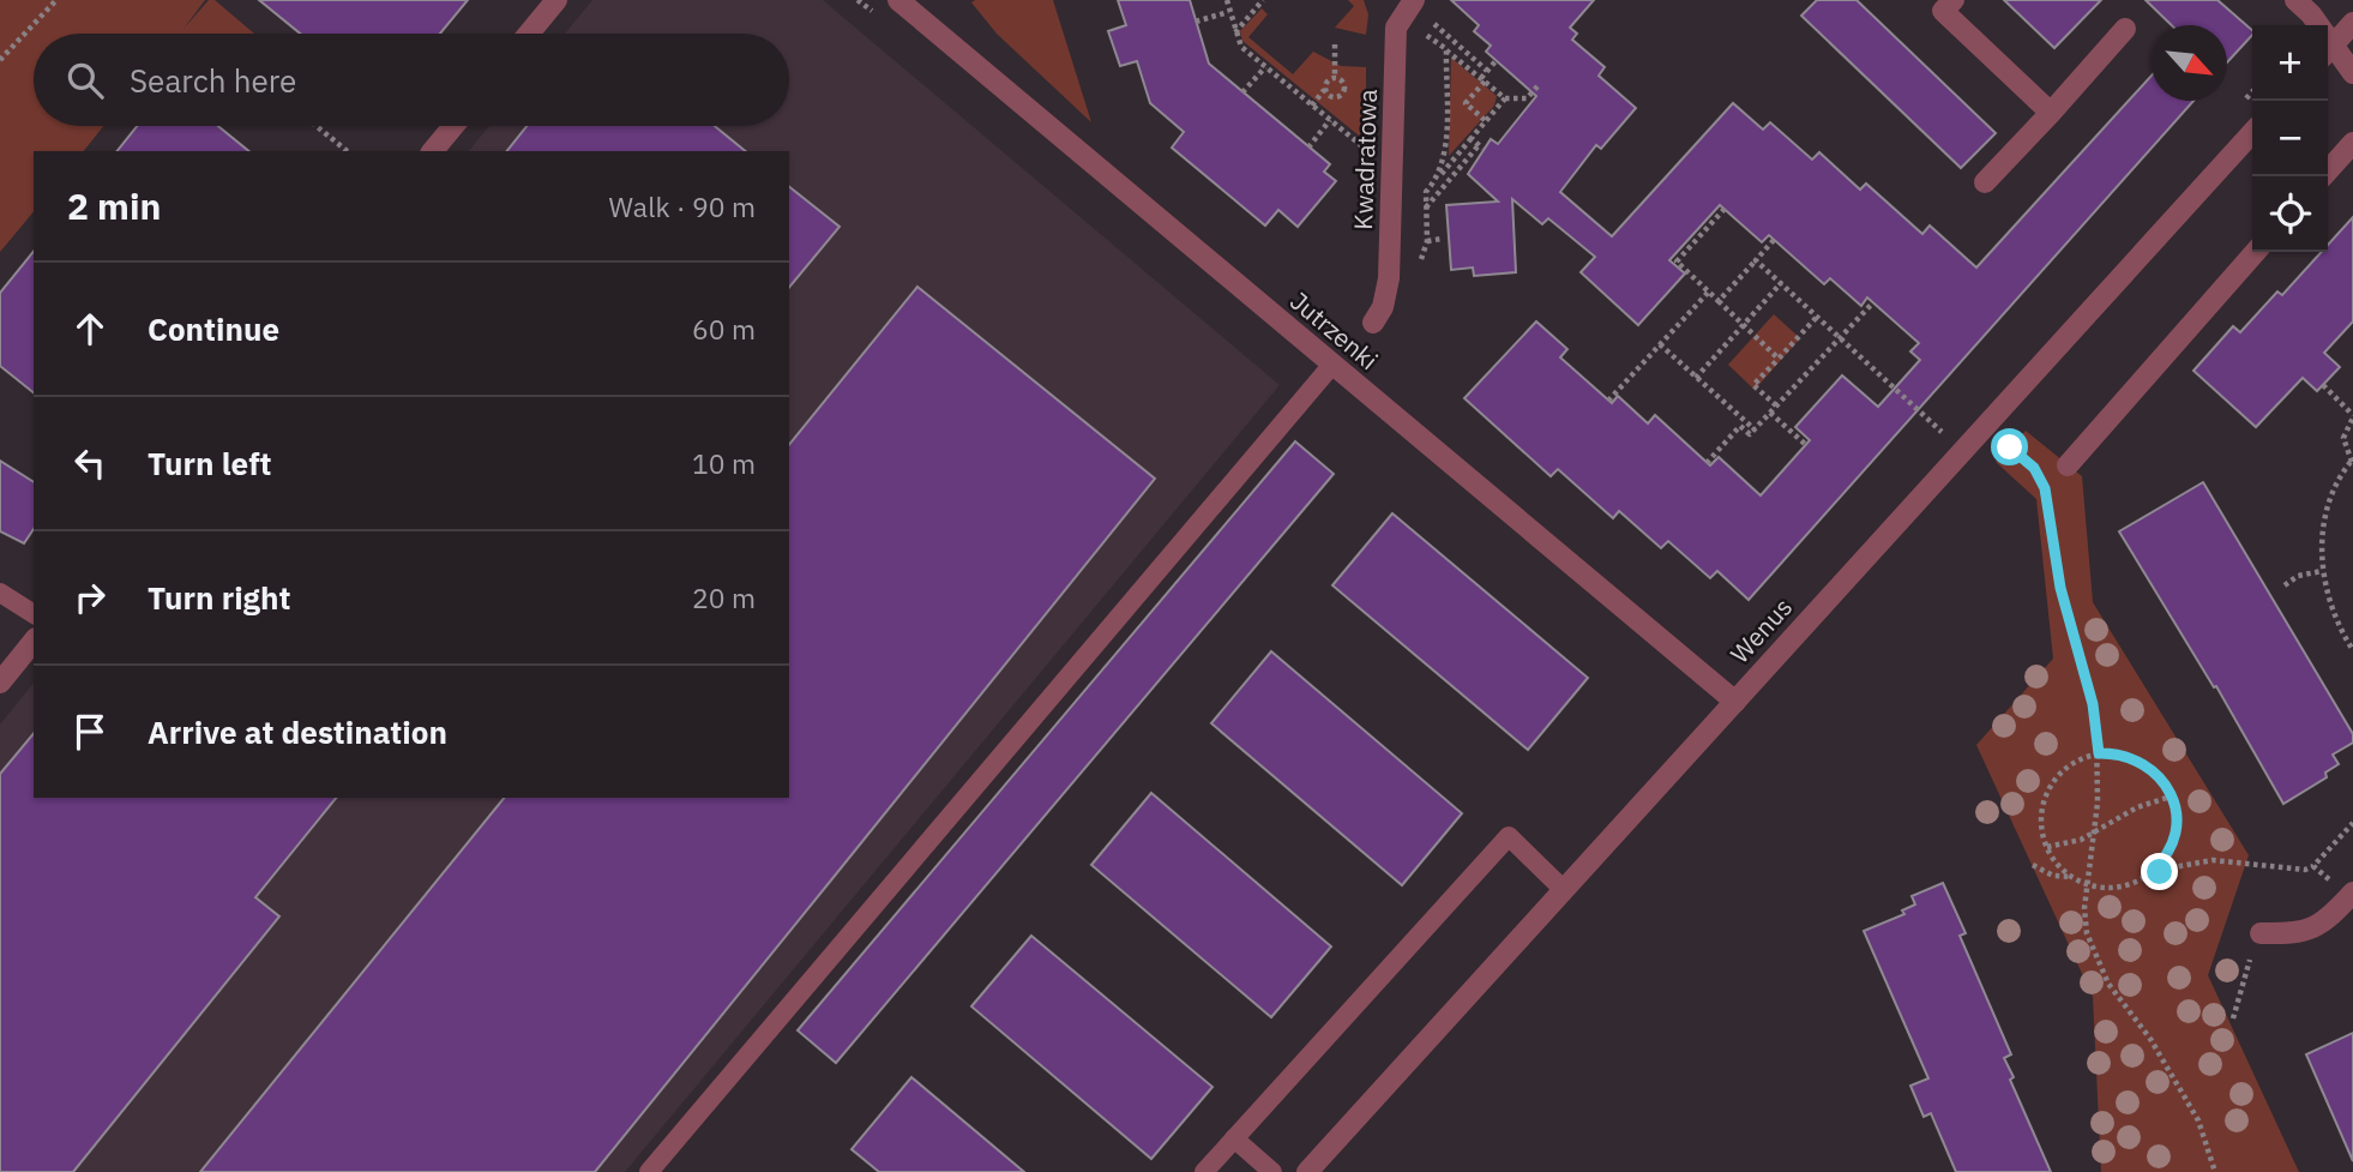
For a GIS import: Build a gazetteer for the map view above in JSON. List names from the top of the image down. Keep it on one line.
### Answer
{"streets":{"street":["Kwadratowa","Jutrzenki","Wenus"]},"crossings":[["Jutrzenki","Wenus"]],"north":"bottom right","page":{"map_buttons":["+","−"],"search":"Search here","heading":["2 min","Walk · 90 m"],"list":[["Continue","60 m"],["Turn left","10 m"],["Turn right","20 m"],"Arrive at destination"]}}
